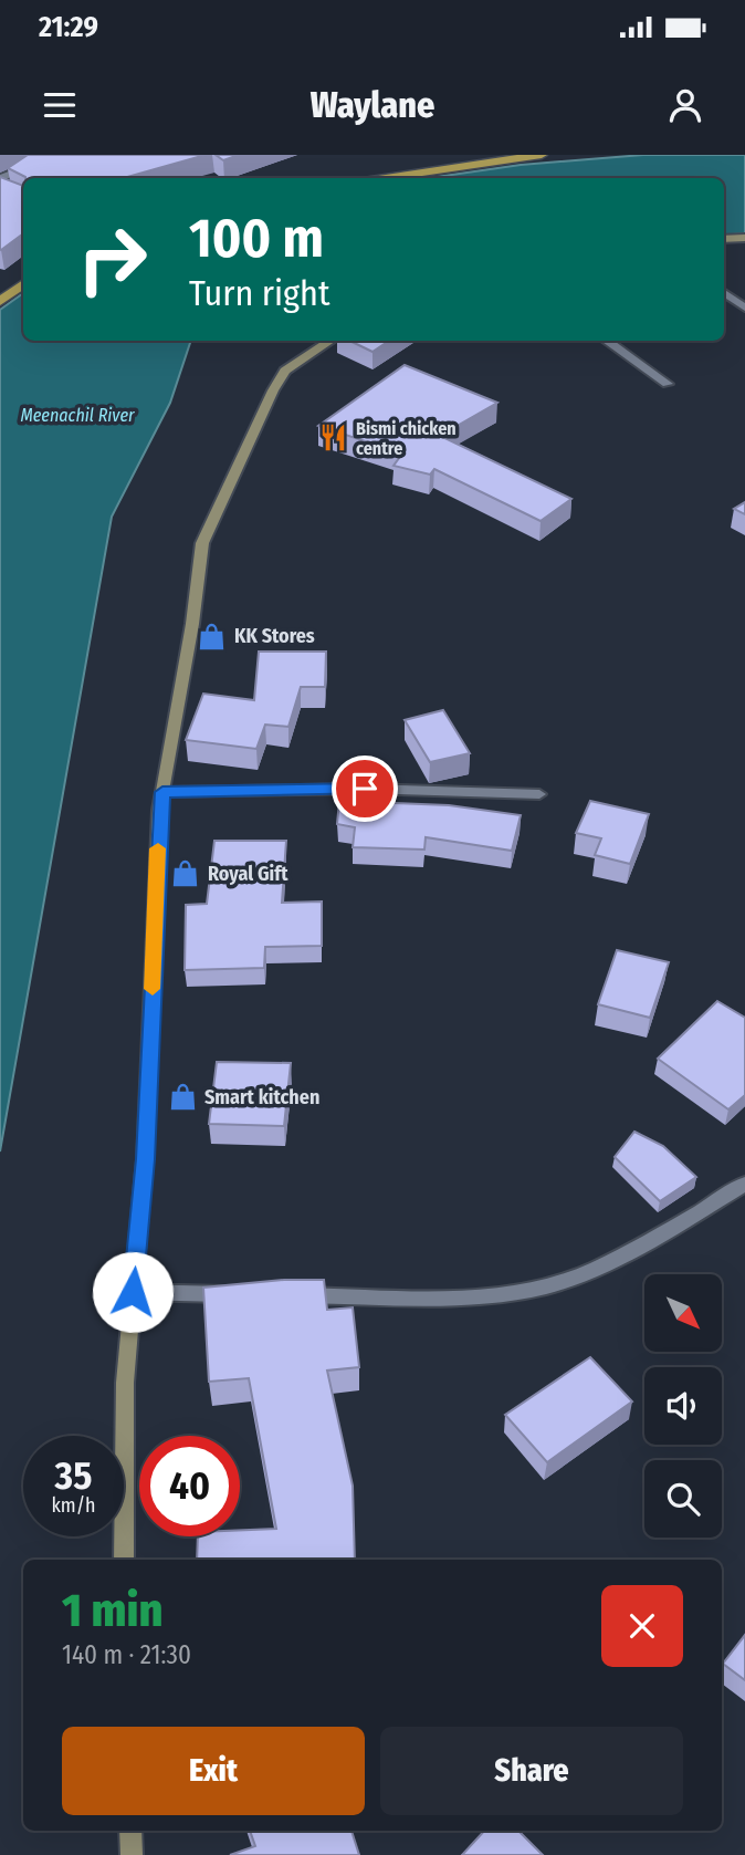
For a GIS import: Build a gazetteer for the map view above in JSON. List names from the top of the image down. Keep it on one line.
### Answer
{"water":["Meenachil River"],"places":{"restaurant":["Bismi chicken centre"],"shop":["KK Stores","Royal Gift","Smart kitchen"]},"north":"bottom right","page":{"status":"21:29","header":"Waylane","turn":["100 m","Turn right"],"speed":"35 km/h","limit":"40","heading":["1 min","140 m · 21:30"],"buttons":["Exit","Share"]}}
